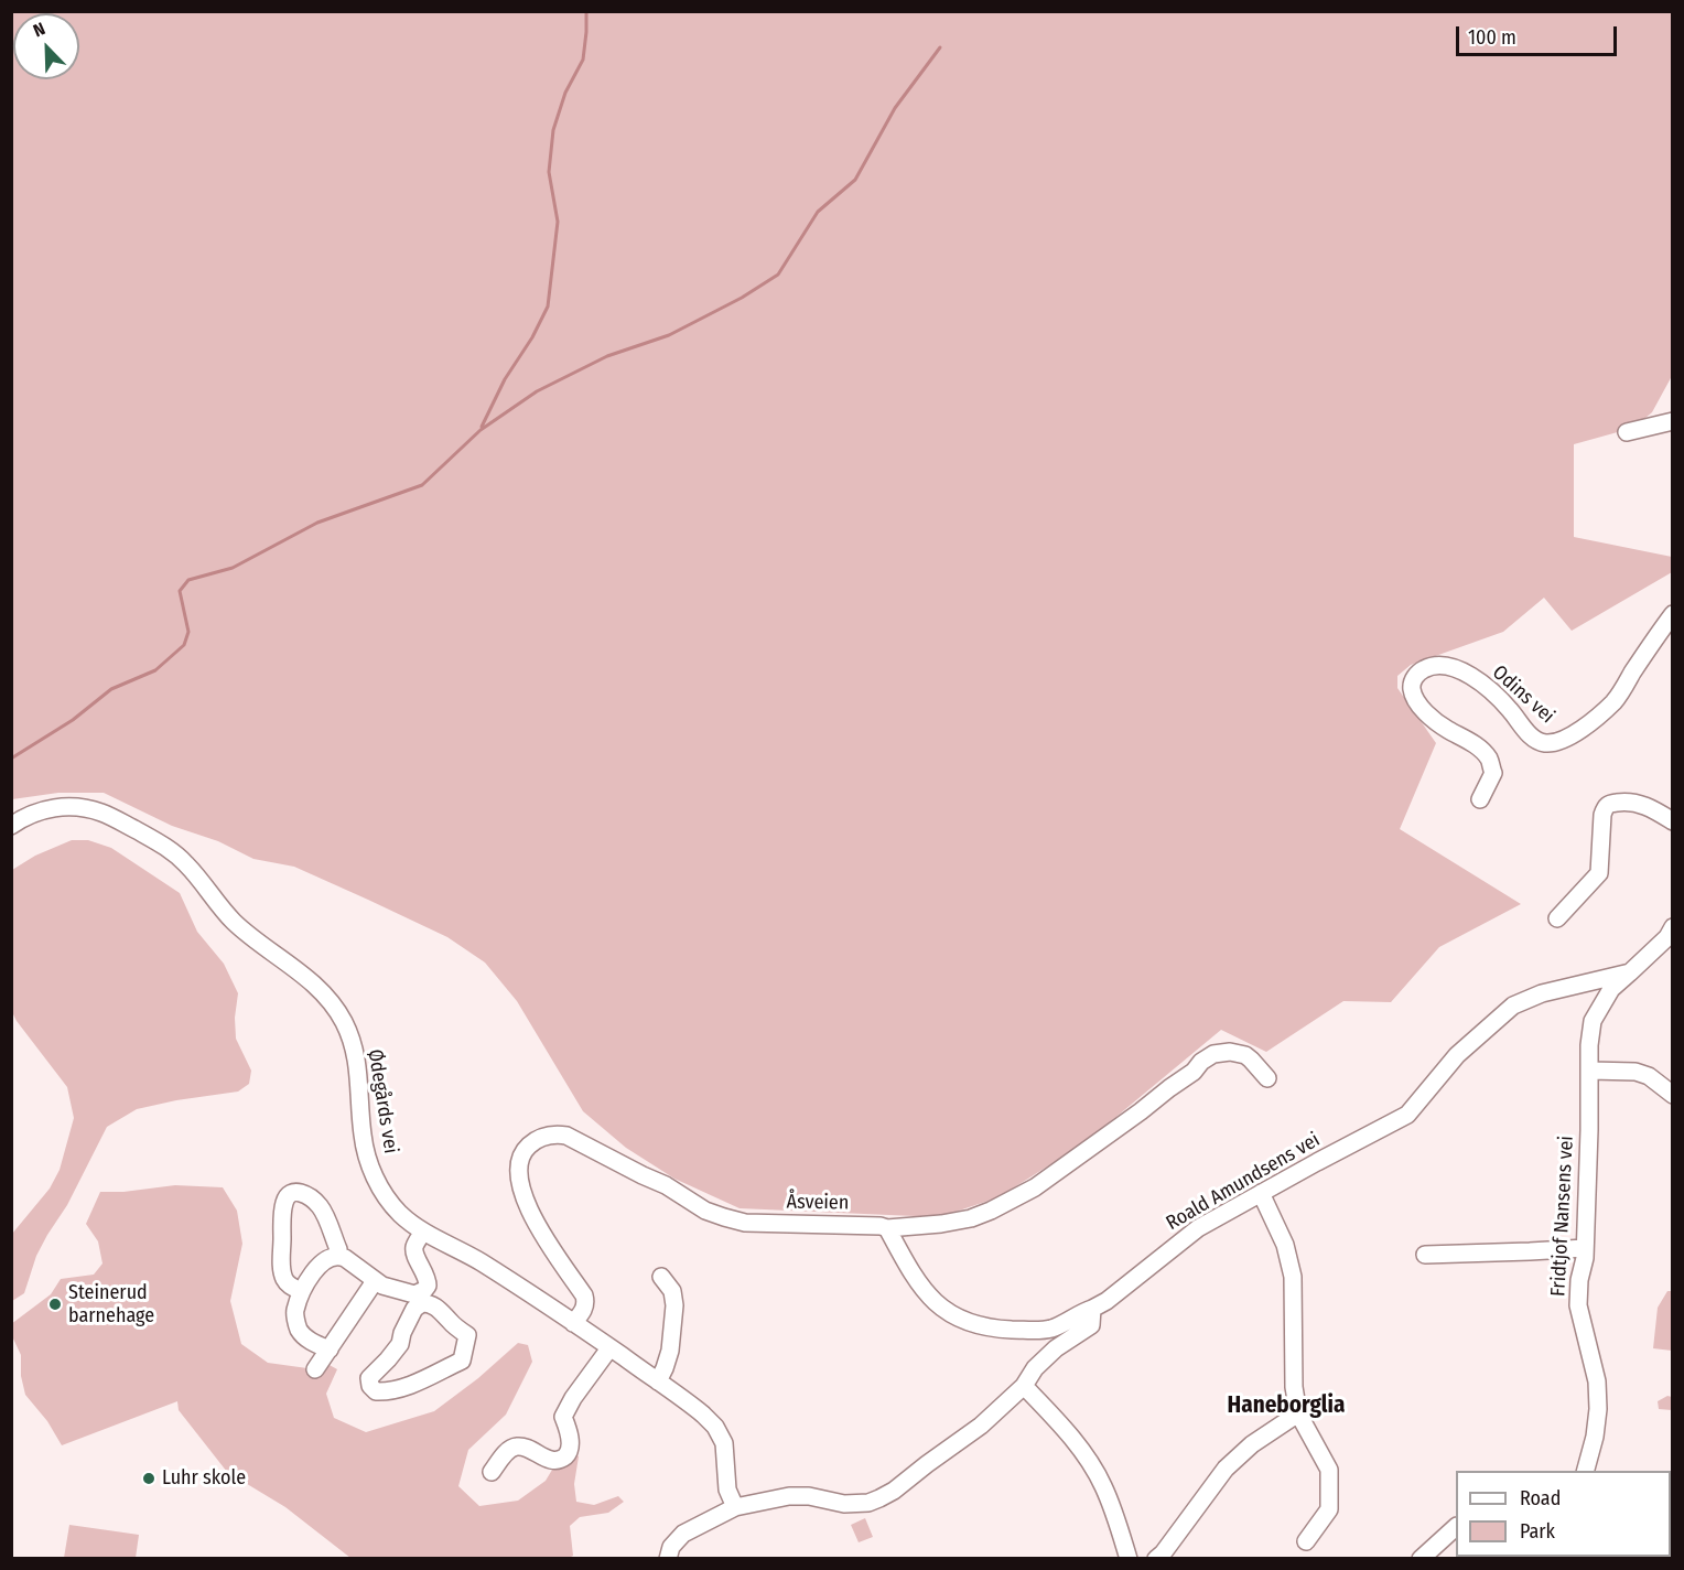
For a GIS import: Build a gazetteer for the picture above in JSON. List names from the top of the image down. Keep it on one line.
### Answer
{"streets":{"street":["Odins vei","Ødegårds vei","Roald Amundsens vei","Åsveien","Fridtjof Nansens vei"]},"crossings":[["Ødegårds vei","Roald Amundsens vei"],["Ødegårds vei","Åsveien"],["Roald Amundsens vei","Fridtjof Nansens vei"]],"districts":["Haneborglia"],"places":["Steinerud barnehage","Luhr skole"],"legend":["Road","Park"],"scale_bar":"100 m","north":"top left"}
